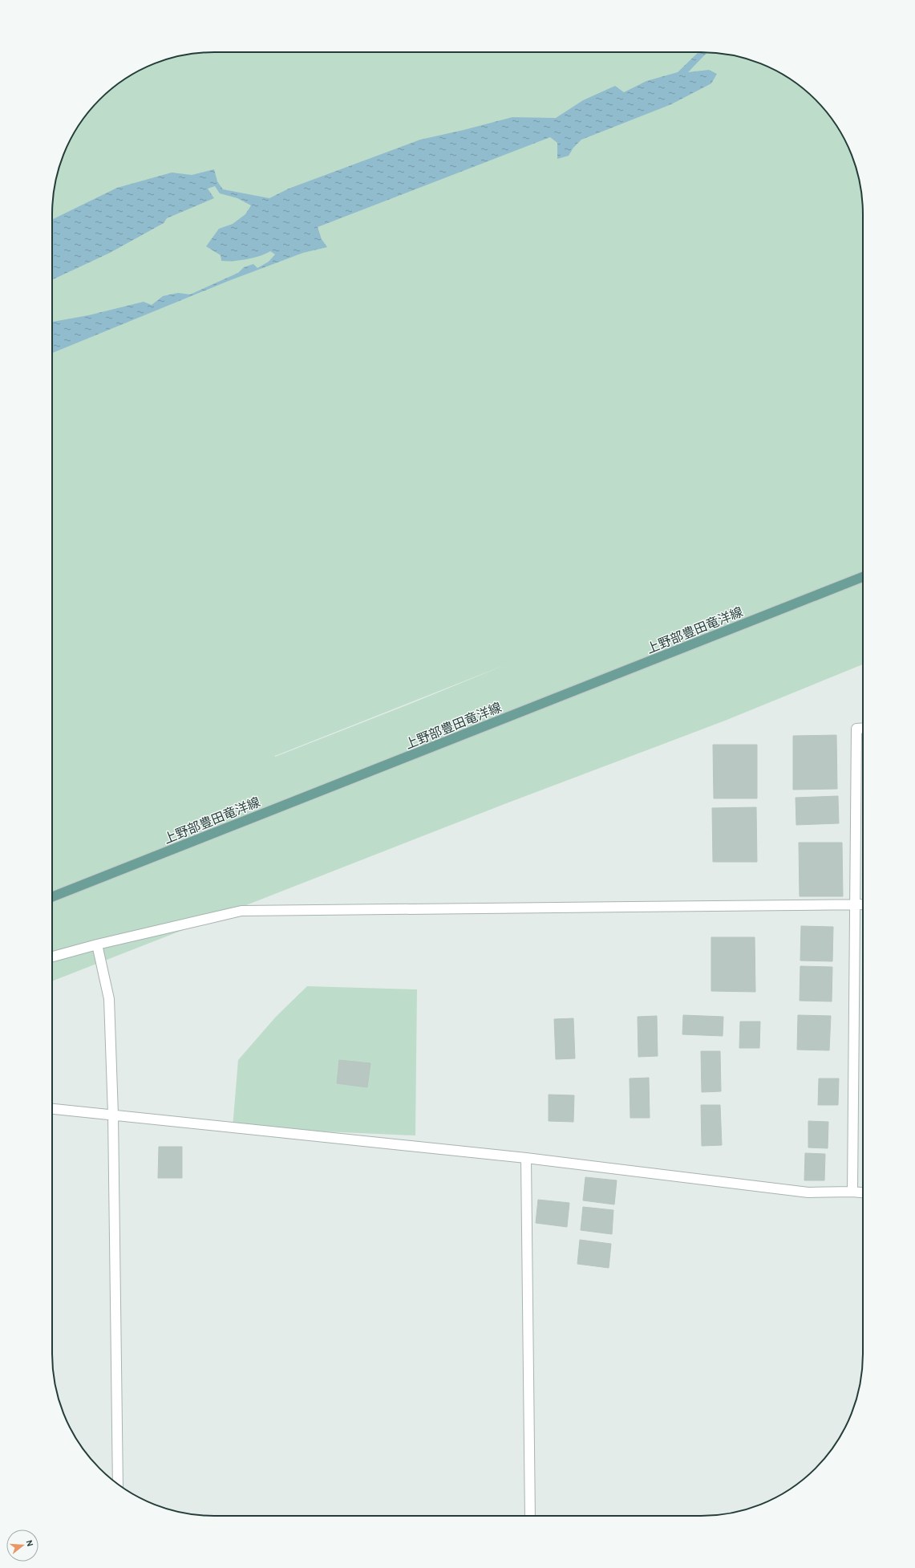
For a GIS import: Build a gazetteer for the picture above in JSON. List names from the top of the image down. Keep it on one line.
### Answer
{"streets":{"main road":["上野部豊田竜洋線"]},"north":"right"}
